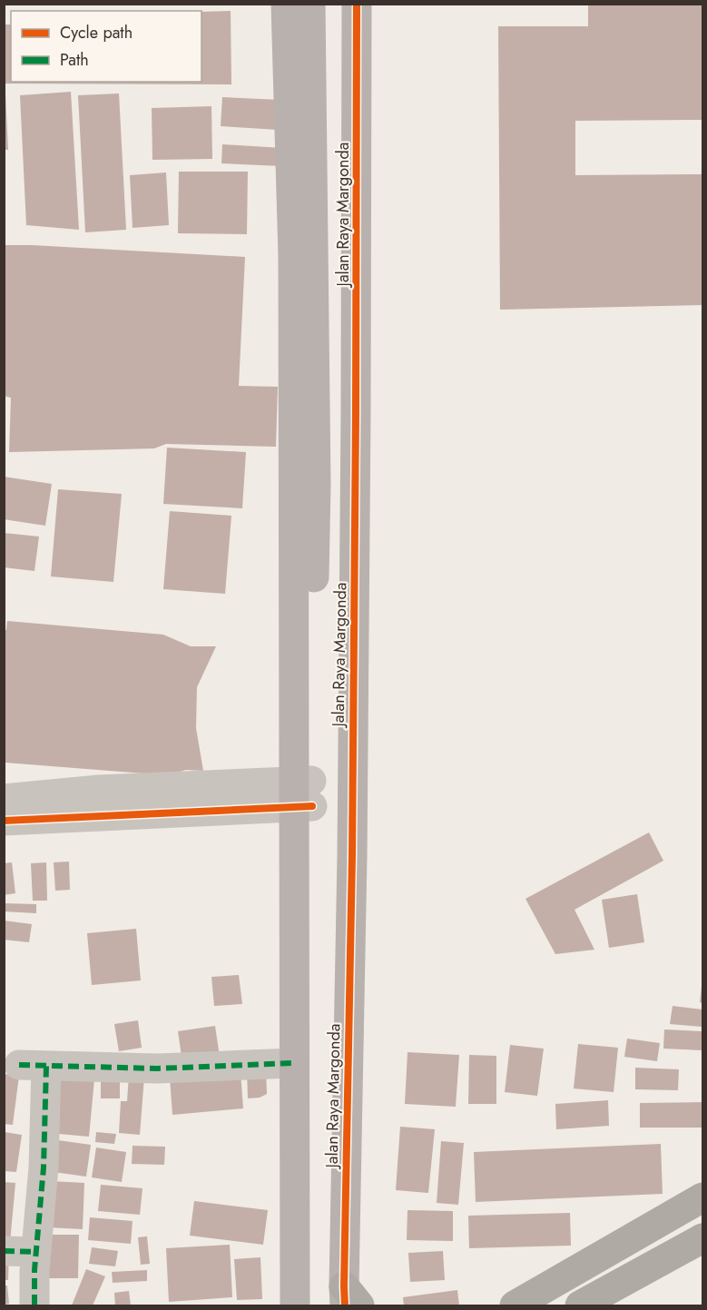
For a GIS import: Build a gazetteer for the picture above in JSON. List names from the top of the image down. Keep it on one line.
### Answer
{"streets":{"main road":["Jalan Raya Margonda"]},"legend":["Cycle path","Path"]}
